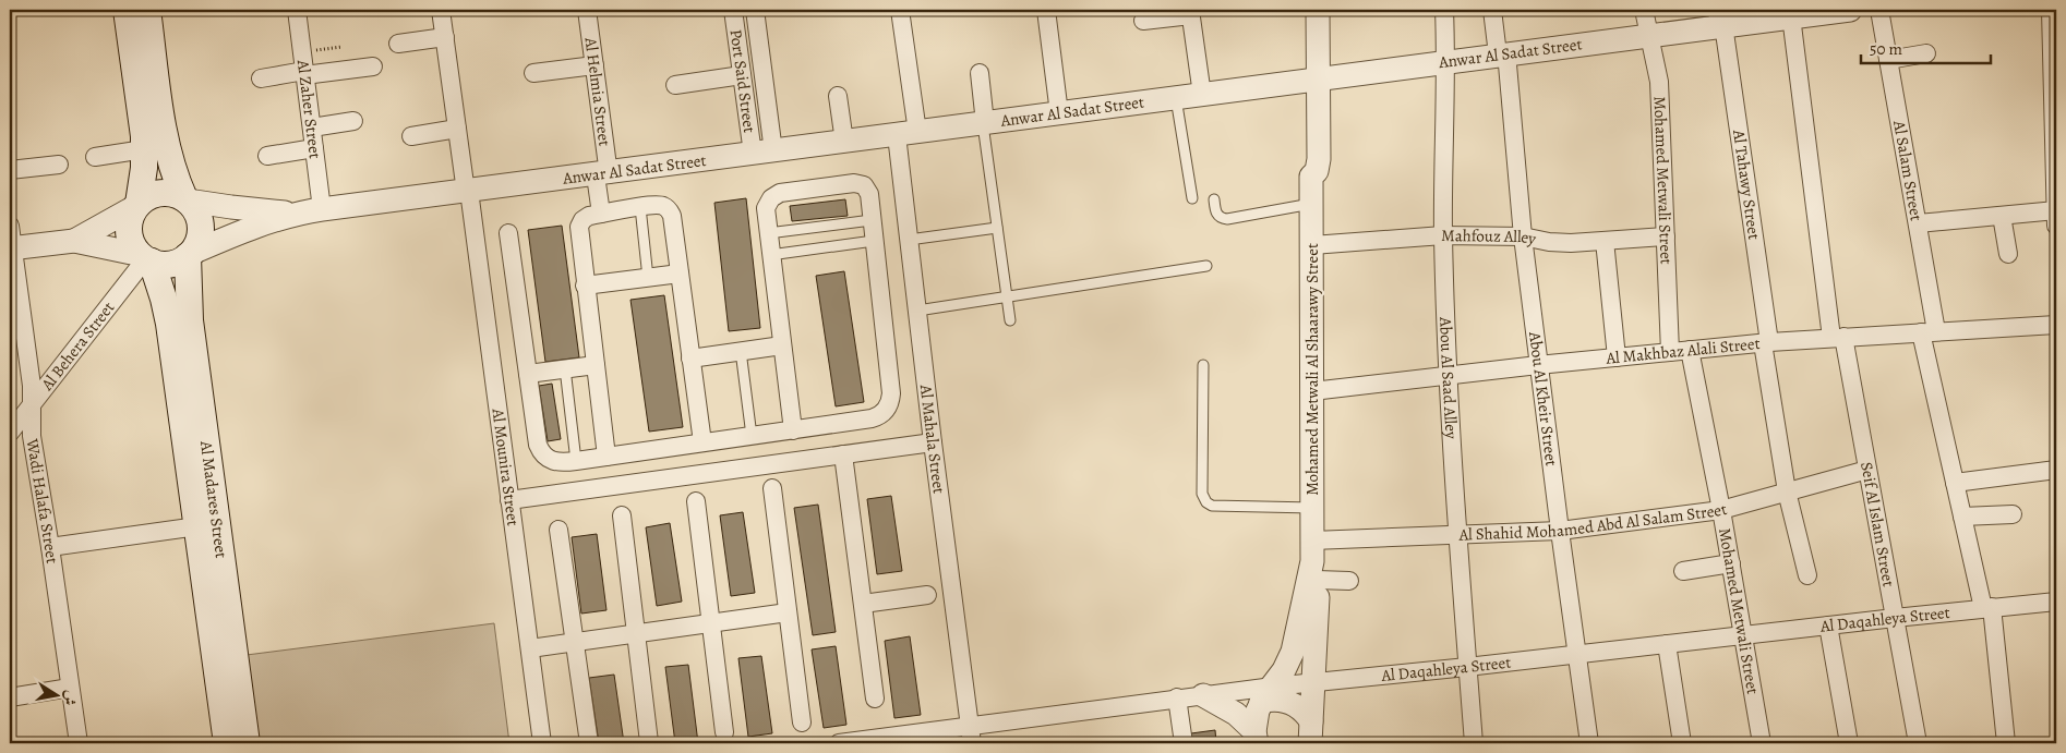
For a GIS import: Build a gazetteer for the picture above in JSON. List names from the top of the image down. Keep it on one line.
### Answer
{"streets":{"main road":["Al Madares Street"],"street":["Anwar Al Sadat Street","Port Said Street","Al Helmia Street","Al Zaher Street","Al Salam Street","Mohamed Metwali Street","Al Tahawy Street","Mahfouz Alley","Al Behera Street","Al Makhbaz Alali Street","Mohamed Metwali Al Shaarawy Street","Abou Al Saad Alley","Abou Al Kheir Street","Al Mahala Street","Al Mounira Street","Wadi Halafa Street","Al Shahid Mohamed Abd Al Salam Street","Seif Al Islam Street","Al Daqahleya Street"]},"crossings":[["Anwar Al Sadat Street","Port Said Street"],["Anwar Al Sadat Street","Al Helmia Street"],["Anwar Al Sadat Street","Al Zaher Street"],["Anwar Al Sadat Street","Mohamed Metwali Street"],["Anwar Al Sadat Street","Al Tahawy Street"],["Anwar Al Sadat Street","Al Behera Street"],["Anwar Al Sadat Street","Mohamed Metwali Al Shaarawy Street"],["Anwar Al Sadat Street","Abou Al Saad Alley"],["Anwar Al Sadat Street","Abou Al Kheir Street"],["Anwar Al Sadat Street","Al Mahala Street"],["Anwar Al Sadat Street","Al Mounira Street"],["Anwar Al Sadat Street","Al Madares Street"],["Anwar Al Sadat Street","Seif Al Islam Street"],["Al Salam Street","Al Makhbaz Alali Street"],["Al Salam Street","Al Daqahleya Street"],["Mohamed Metwali Street","Mahfouz Alley"],["Mohamed Metwali Street","Al Makhbaz Alali Street"],["Mohamed Metwali Street","Al Shahid Mohamed Abd Al Salam Street"],["Mohamed Metwali Street","Al Daqahleya Street"],["Al Tahawy Street","Al Makhbaz Alali Street"],["Al Tahawy Street","Al Shahid Mohamed Abd Al Salam Street"],["Mahfouz Alley","Mohamed Metwali Al Shaarawy Street"],["Mahfouz Alley","Abou Al Saad Alley"],["Mahfouz Alley","Abou Al Kheir Street"],["Al Behera Street","Wadi Halafa Street"],["Al Behera Street","Al Madares Street"],["Al Makhbaz Alali Street","Mohamed Metwali Al Shaarawy Street"],["Al Makhbaz Alali Street","Abou Al Saad Alley"],["Al Makhbaz Alali Street","Abou Al Kheir Street"],["Al Makhbaz Alali Street","Seif Al Islam Street"],["Mohamed Metwali Al Shaarawy Street","Al Shahid Mohamed Abd Al Salam Street"],["Mohamed Metwali Al Shaarawy Street","Al Daqahleya Street"],["Abou Al Saad Alley","Al Shahid Mohamed Abd Al Salam Street"],["Abou Al Saad Alley","Al Daqahleya Street"],["Abou Al Kheir Street","Al Shahid Mohamed Abd Al Salam Street"],["Abou Al Kheir Street","Al Daqahleya Street"],["Al Mahala Street","Al Daqahleya Street"],["Al Shahid Mohamed Abd Al Salam Street","Seif Al Islam Street"],["Seif Al Islam Street","Al Daqahleya Street"]],"scale_bar":"50 m","north":"right"}
